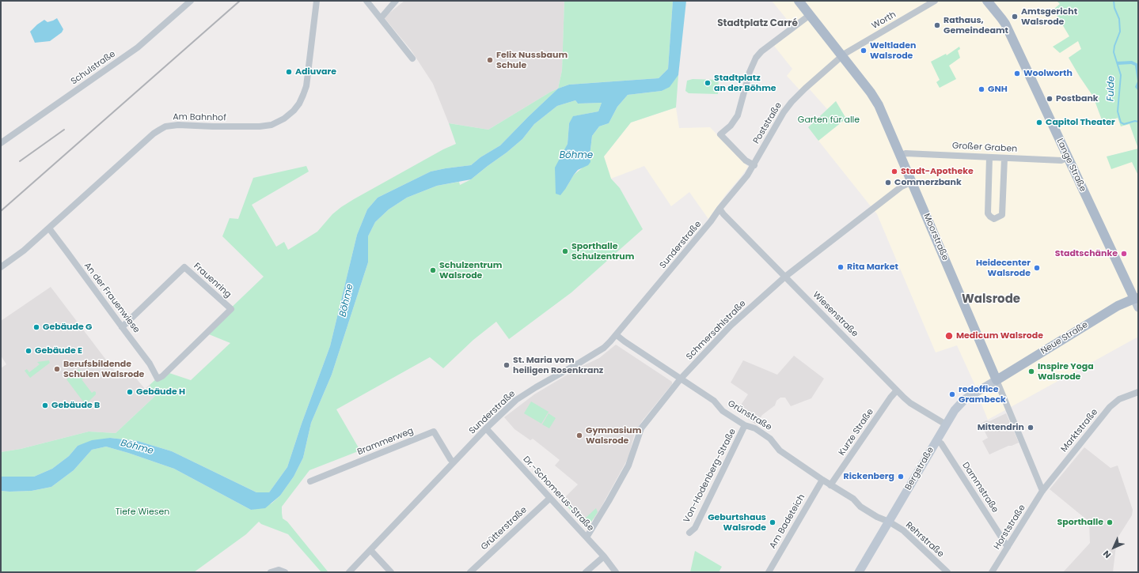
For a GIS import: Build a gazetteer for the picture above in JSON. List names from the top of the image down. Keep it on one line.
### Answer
{"streets":{"main road":["Lange Straße","Moorstraße","Neue Straße","Bergstraße"],"street":["Worth","Schulstraße","Am Bahnhof","Poststraße","Großer Graben","Sunderstraße","Frauenring","An der Frauenwiese","Wiesenstraße","Schmersahlstraße","Grünstraße","Marktstraße","Kurze Straße","Brammerweg","Von-Hodenberg-Straße","Dammstraße","Dr.-Schomerus-Straße","Am Badeteich","Horststraße","Grütterstraße","Rehrstraße"]},"crossings":[["Worth","Poststraße"],["Worth","Moorstraße"],["Am Bahnhof","An der Frauenwiese"],["Poststraße","Moorstraße"],["Poststraße","Sunderstraße"],["Poststraße","Wiesenstraße"],["Großer Graben","Lange Straße"],["Großer Graben","Moorstraße"],["Lange Straße","Neue Straße"],["Moorstraße","Schmersahlstraße"],["Moorstraße","Neue Straße"],["Moorstraße","Marktstraße"],["Moorstraße","Bergstraße"],["Moorstraße","Horststraße"],["Sunderstraße","Wiesenstraße"],["Sunderstraße","Grünstraße"],["Sunderstraße","Brammerweg"],["Sunderstraße","Dr.-Schomerus-Straße"],["Frauenring","An der Frauenwiese"],["Wiesenstraße","Schmersahlstraße"],["Wiesenstraße","Kurze Straße"],["Wiesenstraße","Bergstraße"],["Schmersahlstraße","Grünstraße"],["Schmersahlstraße","Dr.-Schomerus-Straße"],["Neue Straße","Bergstraße"],["Grünstraße","Kurze Straße"],["Grünstraße","Bergstraße"],["Grünstraße","Von-Hodenberg-Straße"],["Grünstraße","Am Badeteich"],["Grünstraße","Rehrstraße"],["Marktstraße","Horststraße"],["Bergstraße","Dammstraße"],["Bergstraße","Rehrstraße"],["Dammstraße","Horststraße"],["Dr.-Schomerus-Straße","Grütterstraße"]],"districts":["Stadtplatz Carré","Walsrode"],"water":["Fulde","Böhme"],"parks":["Garten für alle","Tiefe Wiesen"],"places":["Amtsgericht Walsrode","Rathaus, Gemeindeamt","Weltladen Walsrode","Felix Nussbaum Schule","Adiuvare","Woolworth","Stadtplatz an der Böhme","GNH","Postbank","Capitol Theater","Stadt-Apotheke","Commerzbank","Sporthalle Schulzentrum","Stadtschänke","Rita Market","Heidecenter Walsrode","Schulzentrum Walsrode","Gebäude G","Medicum Walsrode","Gebäude E","St. Maria vom heiligen Rosenkranz","Berufsbildende Schulen Walsrode","Inspire Yoga Walsrode","Gebäude H","redoffice Grambeck","Gebäude B","Mittendrin","Gymnasium Walsrode","Rickenberg","Geburtshaus Walsrode","Sporthalle"],"north":"bottom left"}
